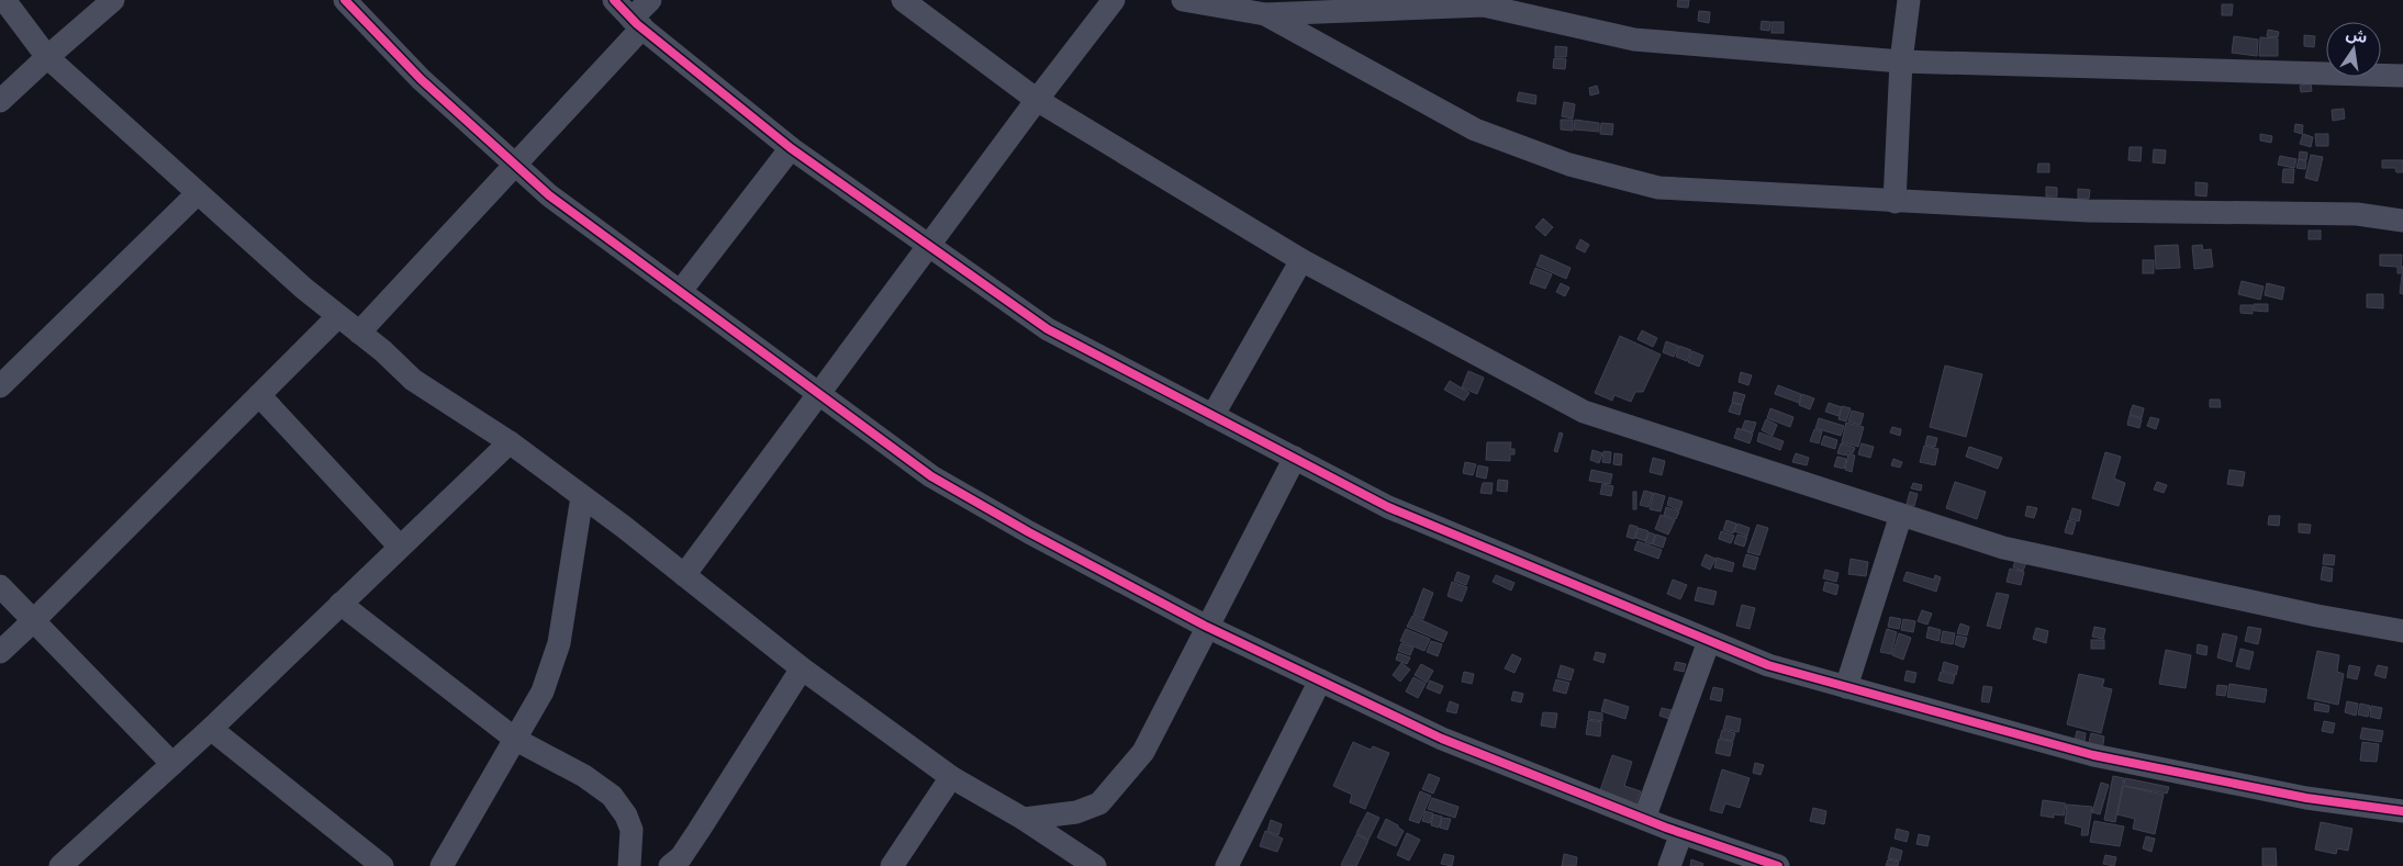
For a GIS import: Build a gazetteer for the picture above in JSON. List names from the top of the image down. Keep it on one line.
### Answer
{"north":"top"}
